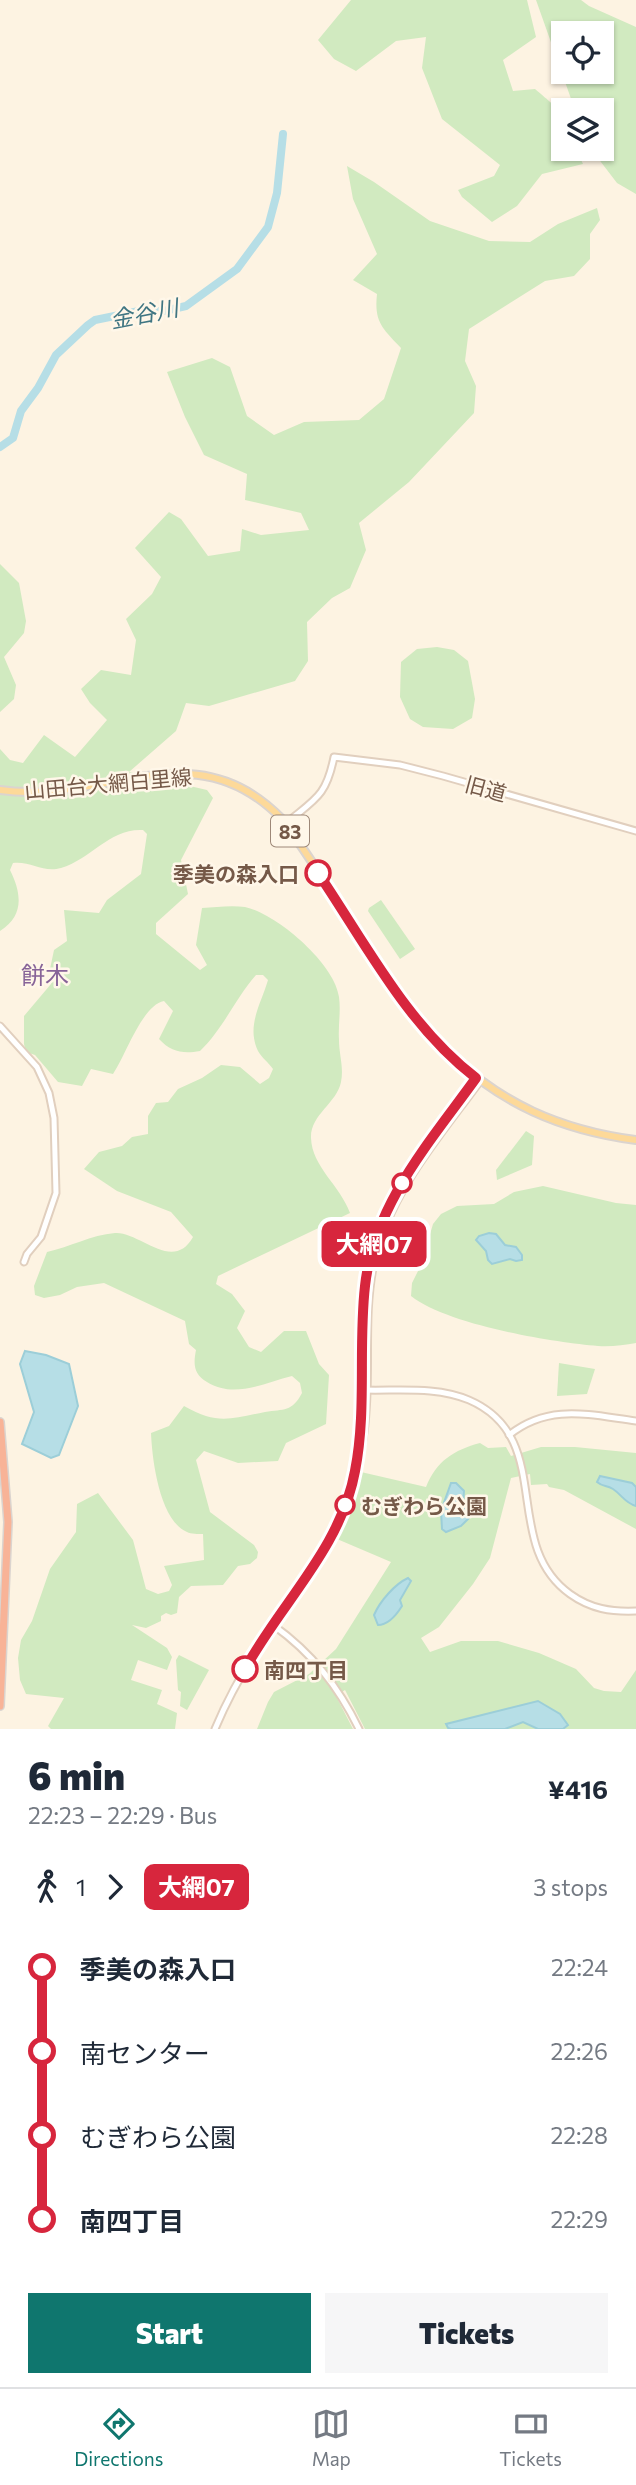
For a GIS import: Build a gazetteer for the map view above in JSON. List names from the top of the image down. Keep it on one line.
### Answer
{"streets":{"main road":["山田台大網白里線","83"],"street":["旧道"]},"crossings":[["山田台大網白里線","旧道"]],"districts":["餅木"],"water":["金谷川"],"places":["季美の森入口","むぎわら公園","南四丁目"],"lines":["bus line 大網07"],"page":{"on_map":"大網07","heading":["6 min","22:23 – 22:29 · Bus","¥416"],"legs":["1","大網07","3 stops"],"list":[{"name":"季美の森入口","value":"22:24"},{"name":"南センター","value":"22:26"},{"name":"むぎわら公園","value":"22:28"},{"name":"南四丁目","value":"22:29"}],"buttons":["Start","Tickets"],"tabs":["Directions","Map","Tickets"]}}
